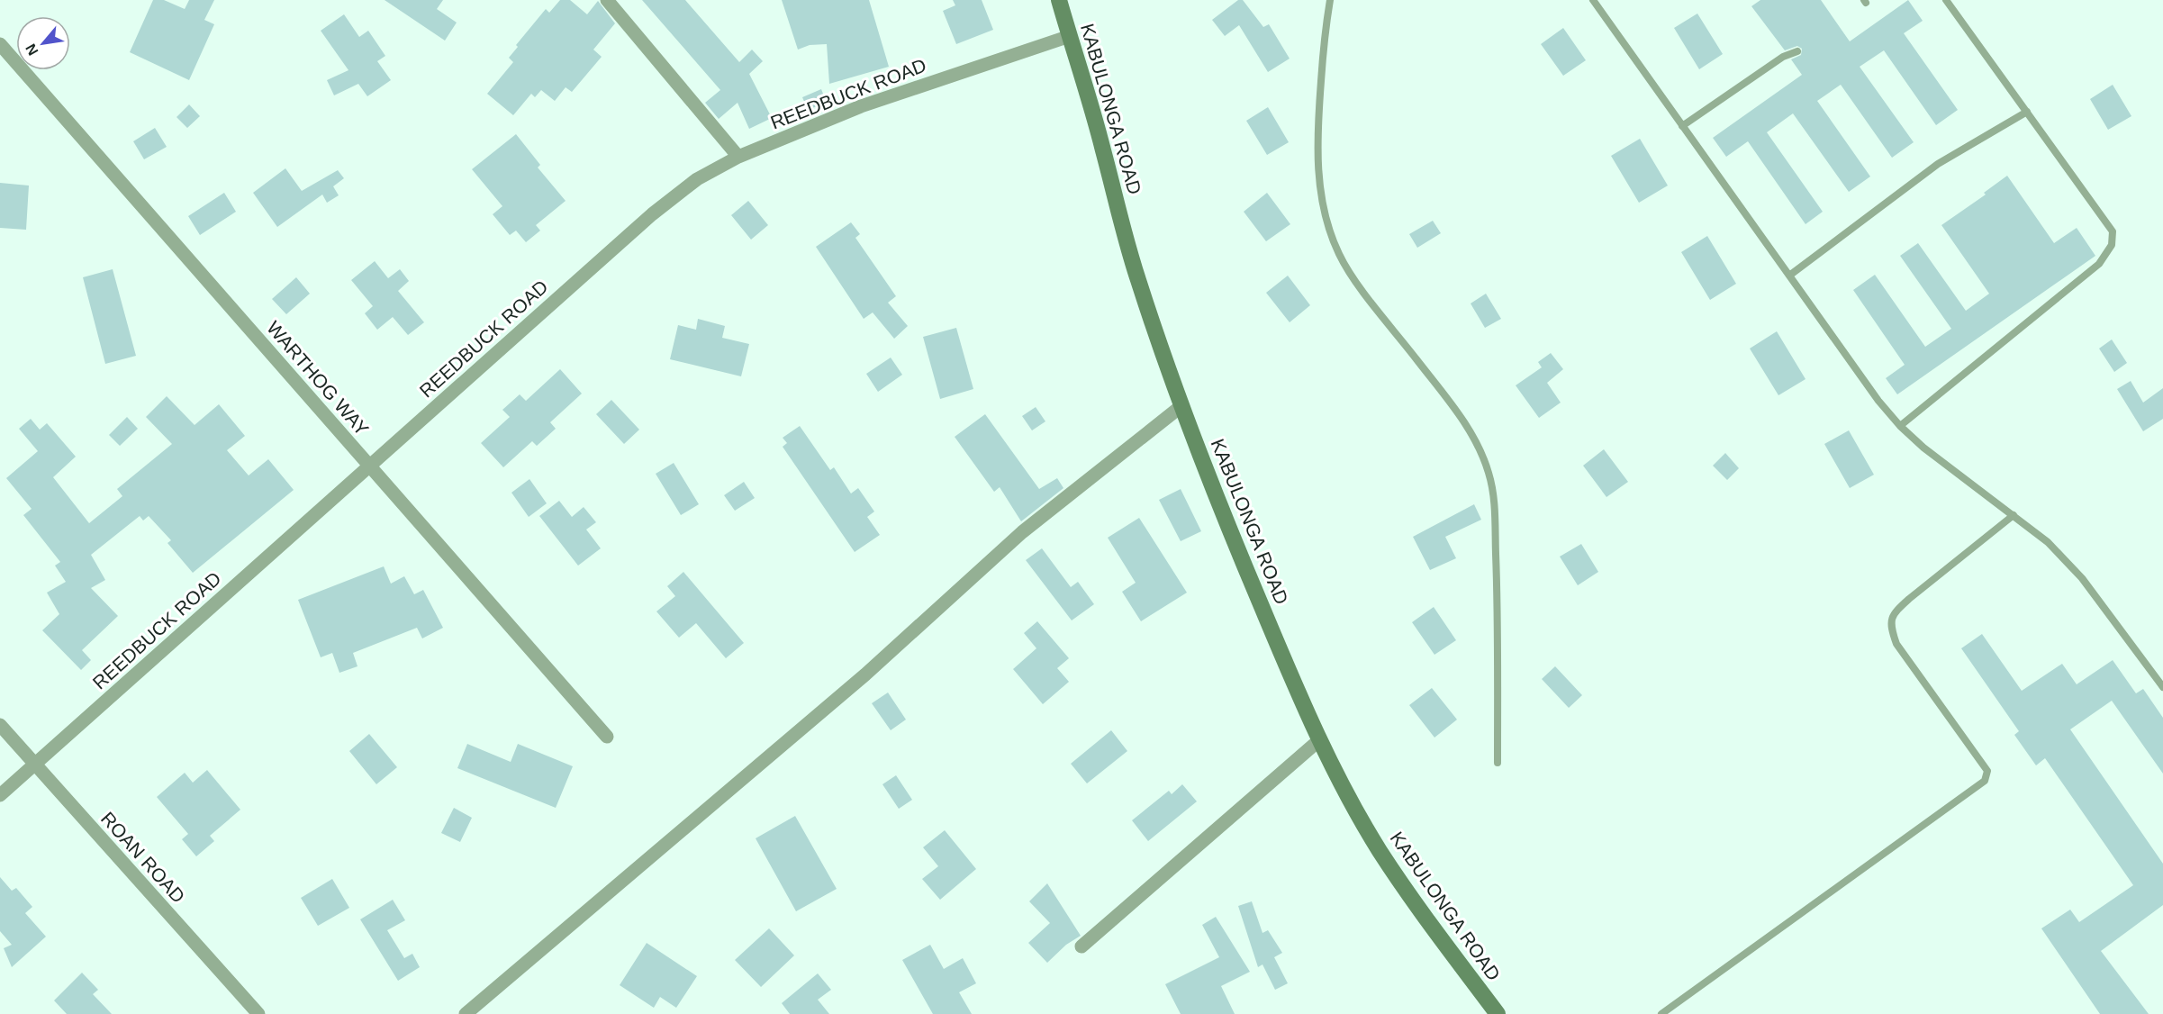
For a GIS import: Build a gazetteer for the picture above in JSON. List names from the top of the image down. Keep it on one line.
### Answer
{"streets":{"main road":["KABULONGA ROAD"],"street":["REEDBUCK ROAD","WARTHOG WAY","ROAN ROAD"]},"crossings":[["REEDBUCK ROAD","KABULONGA ROAD"],["REEDBUCK ROAD","WARTHOG WAY"],["REEDBUCK ROAD","ROAN ROAD"]],"north":"bottom left"}
